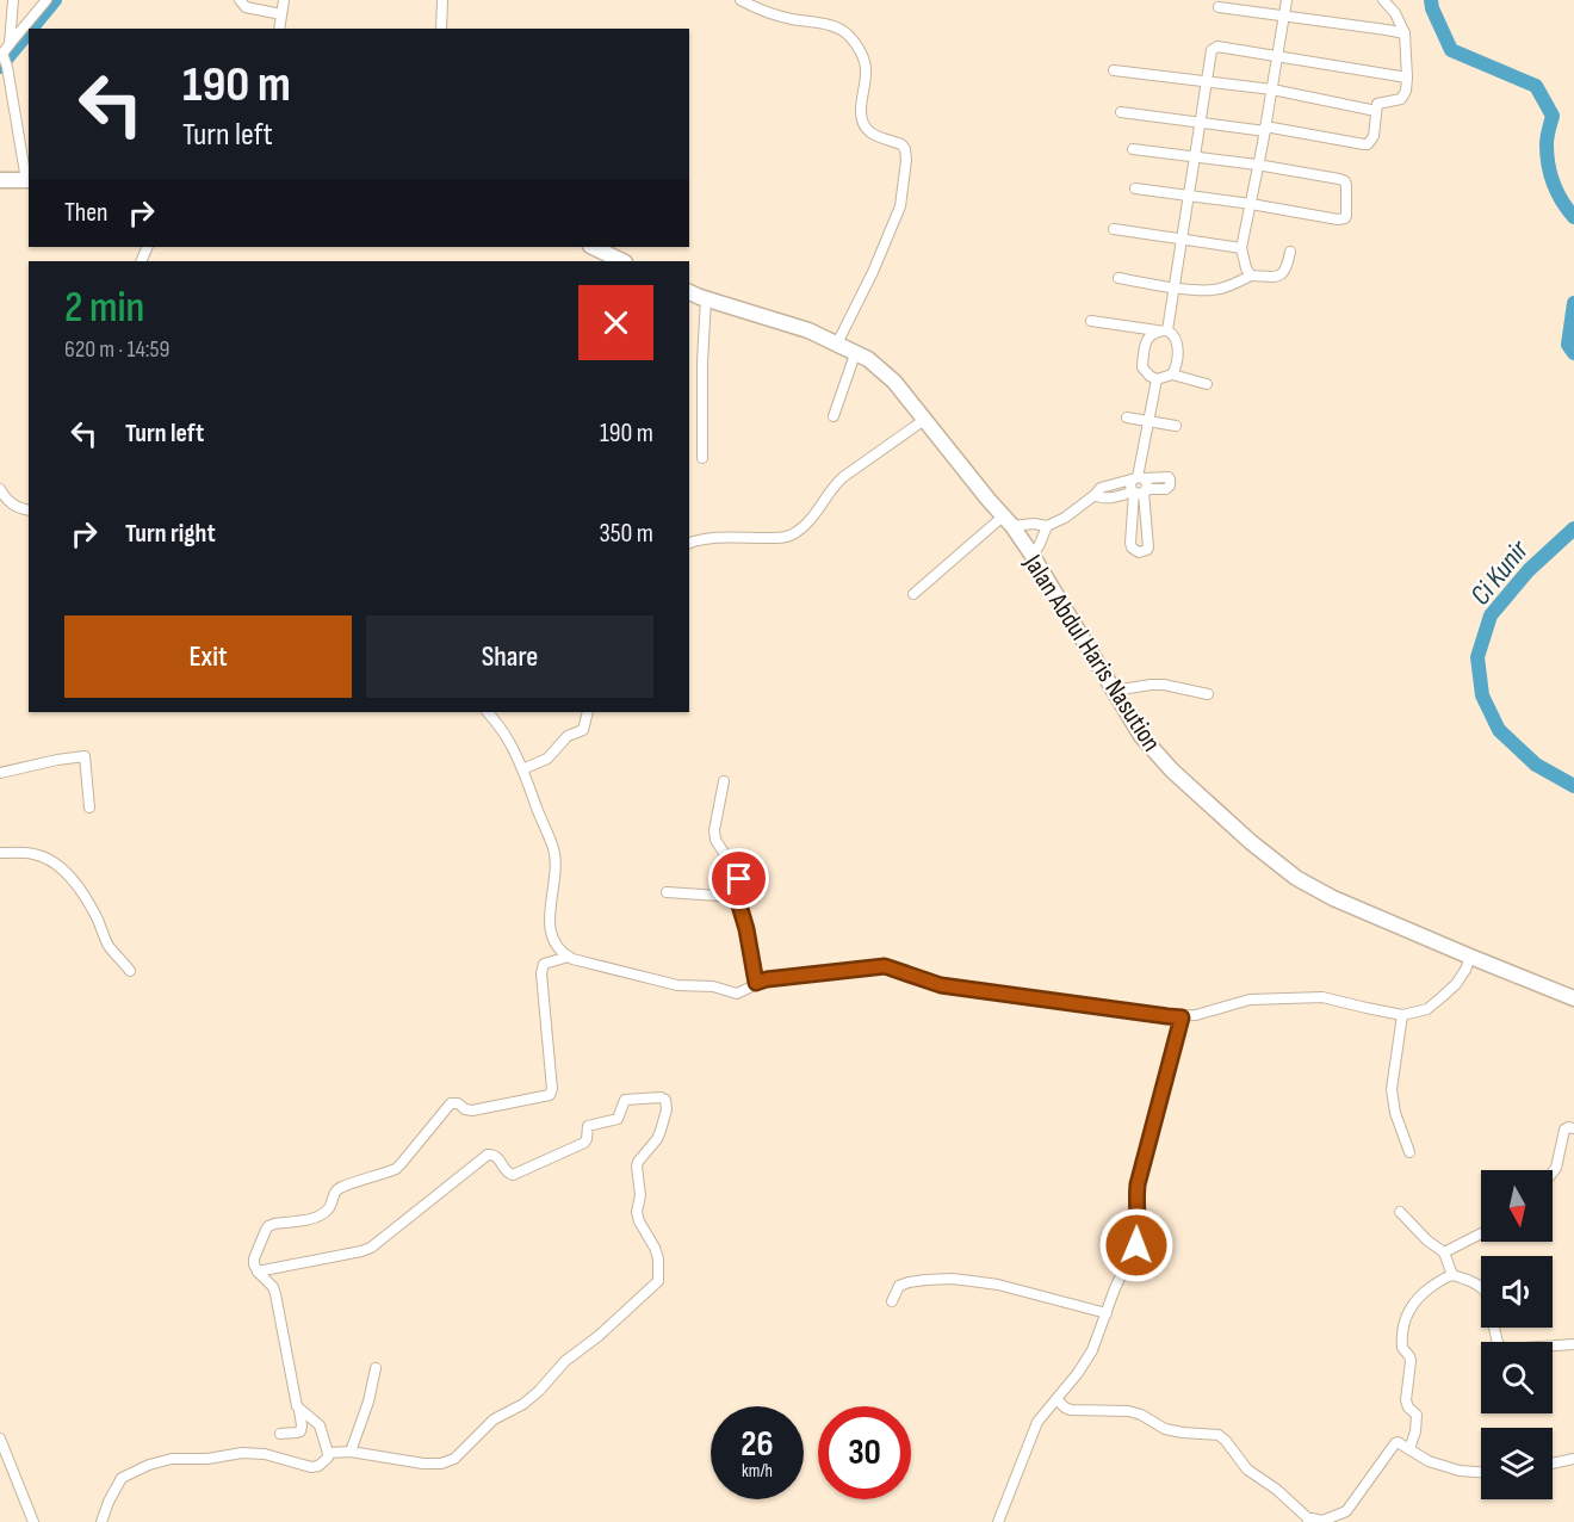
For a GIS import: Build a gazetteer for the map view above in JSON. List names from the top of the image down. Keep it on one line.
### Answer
{"streets":{"main road":["Jalan Abdul Haris Nasution"]},"water":["Ci Kunir"],"north":"bottom","page":{"turn":["190 m","Turn left"],"then":"Then","heading":["2 min","620 m · 14:59"],"list":[{"name":"Turn left","value":"190 m"},{"name":"Turn right","value":"350 m"}],"buttons":["Exit","Share"],"speed":"26 km/h","limit":"30"}}
